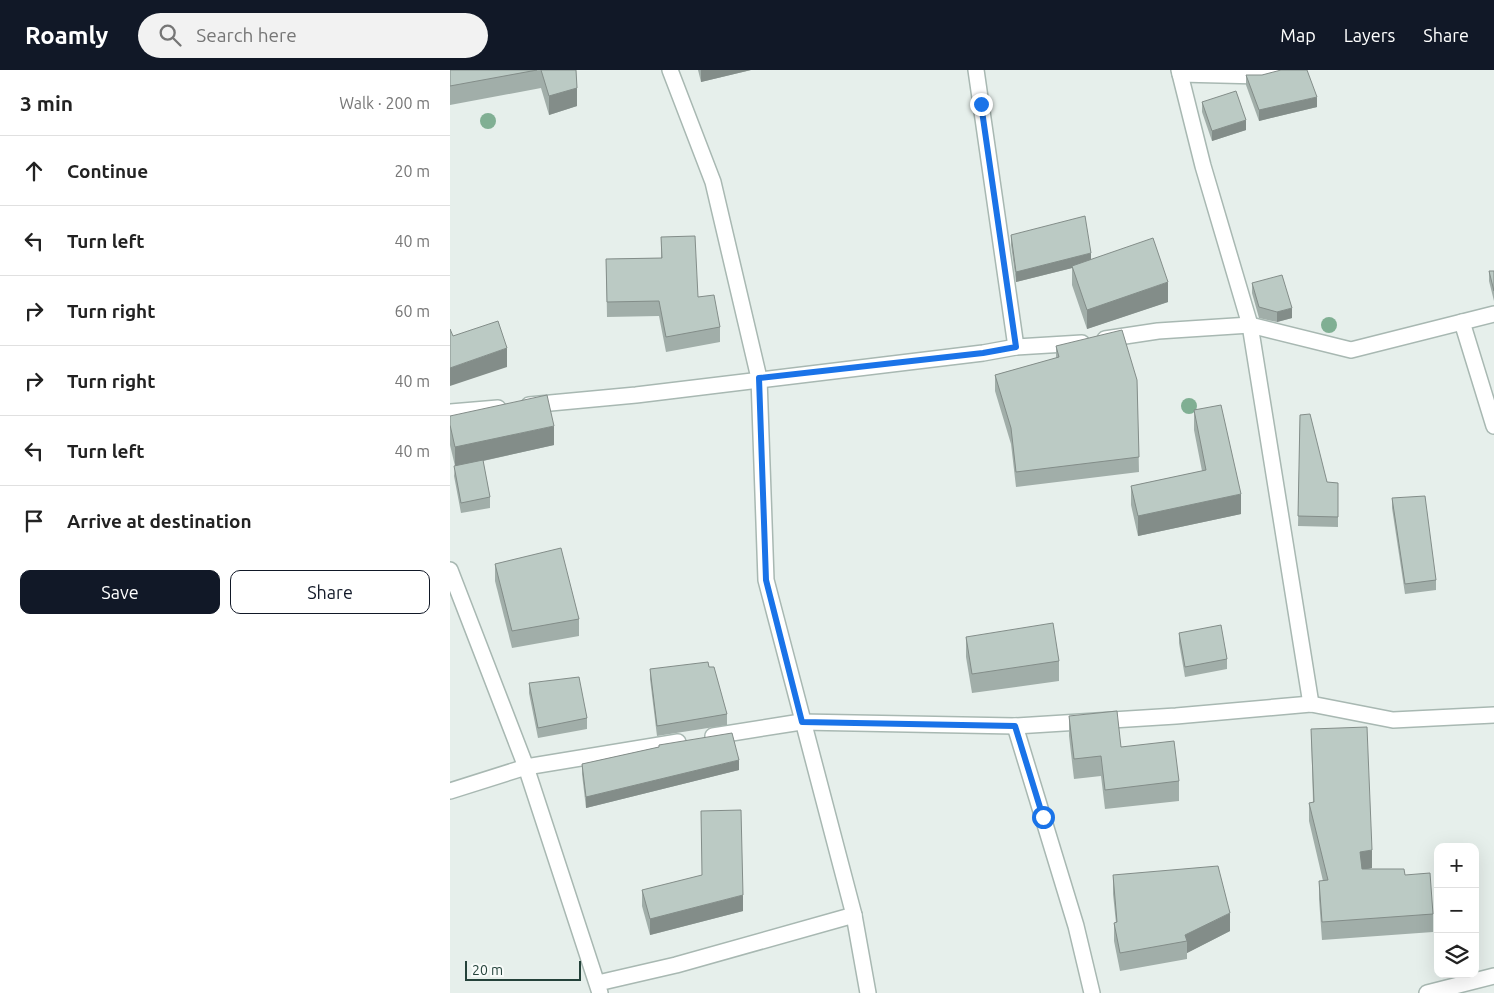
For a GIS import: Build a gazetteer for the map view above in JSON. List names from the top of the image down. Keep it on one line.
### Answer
{"scale_bar":"20 m","page":{"header":"Roamly","search":"Search here","nav":["Map","Layers","Share"],"heading":["3 min","Walk · 200 m"],"list":[["Continue","20 m"],["Turn left","40 m"],["Turn right","60 m"],["Turn right","40 m"],["Turn left","40 m"],"Arrive at destination"],"buttons":["Save","Share"],"map_buttons":["+","−"],"scale":"20 m"}}
